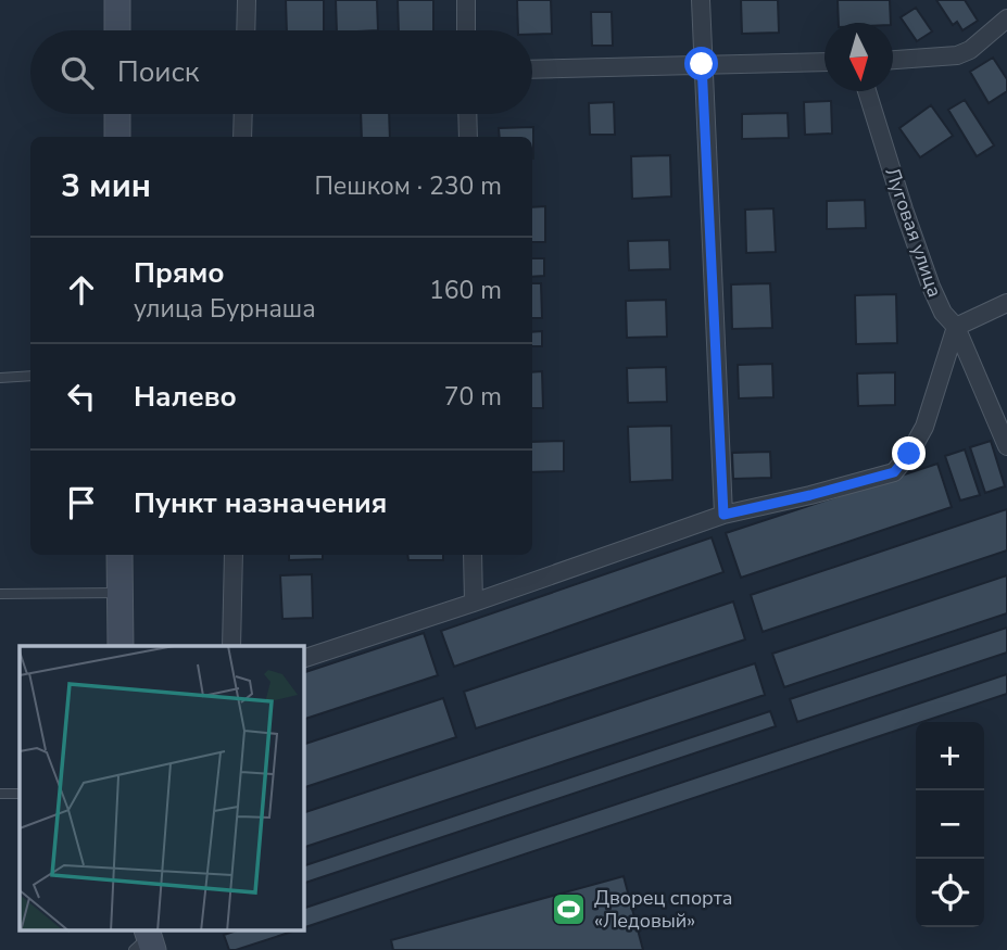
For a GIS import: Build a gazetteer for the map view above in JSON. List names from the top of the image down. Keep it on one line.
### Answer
{"streets":{"street":["Луговая улица"]},"places":{"sports":["Дворец спорта «Ледовый»"]},"north":"bottom","page":{"search":"Поиск","heading":["3 мин","Пешком · 230 m"],"list":[["Прямо","улица Бурнаша","160 m"],["Налево","70 m"],"Пункт назначения"],"map_buttons":["+","−"]}}
